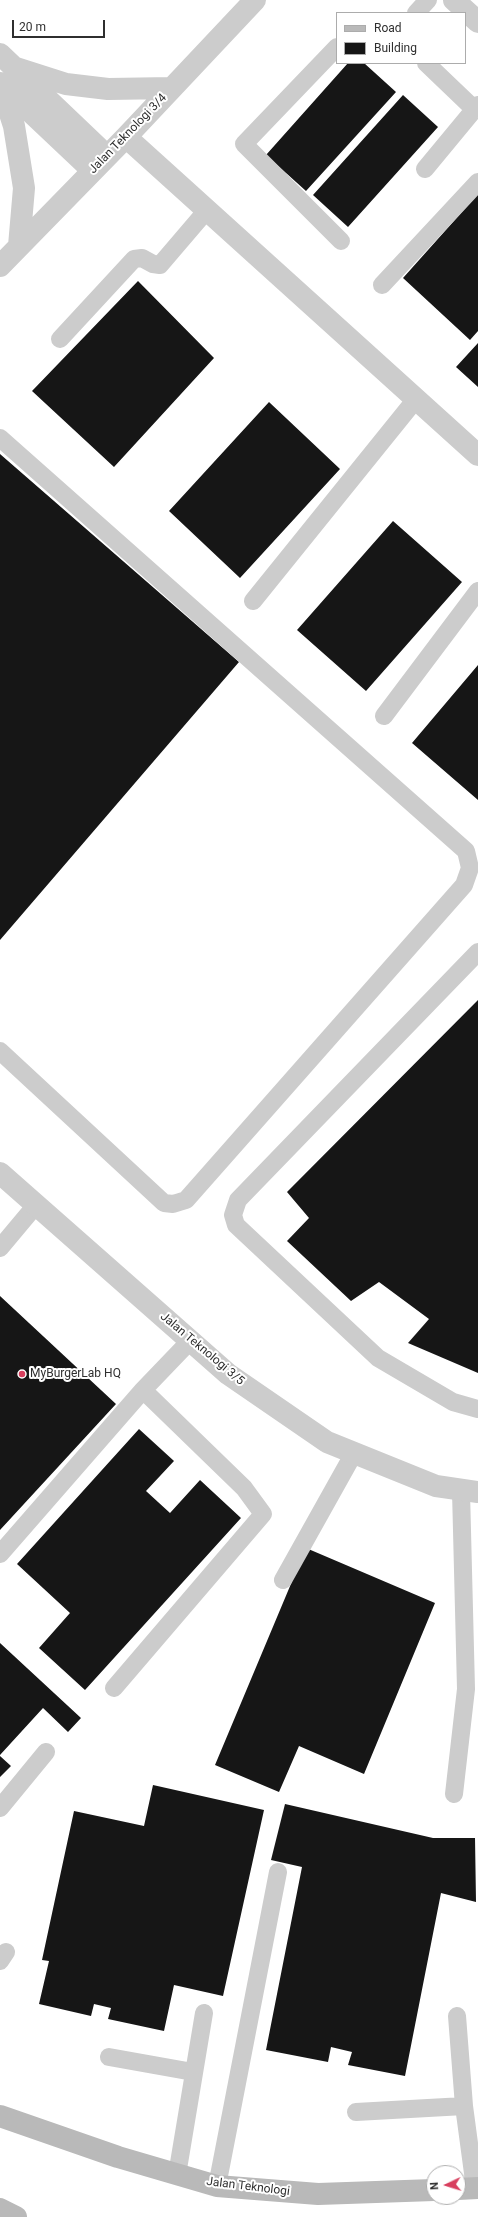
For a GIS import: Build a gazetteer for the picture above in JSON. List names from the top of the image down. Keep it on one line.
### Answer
{"streets":{"street":["Jalan Teknologi 3/4","Jalan Teknologi 3/5","Jalan Teknologi"]},"places":["MyBurgerLab HQ"],"legend":["Road","Building"],"scale_bar":"20 m","north":"left"}
